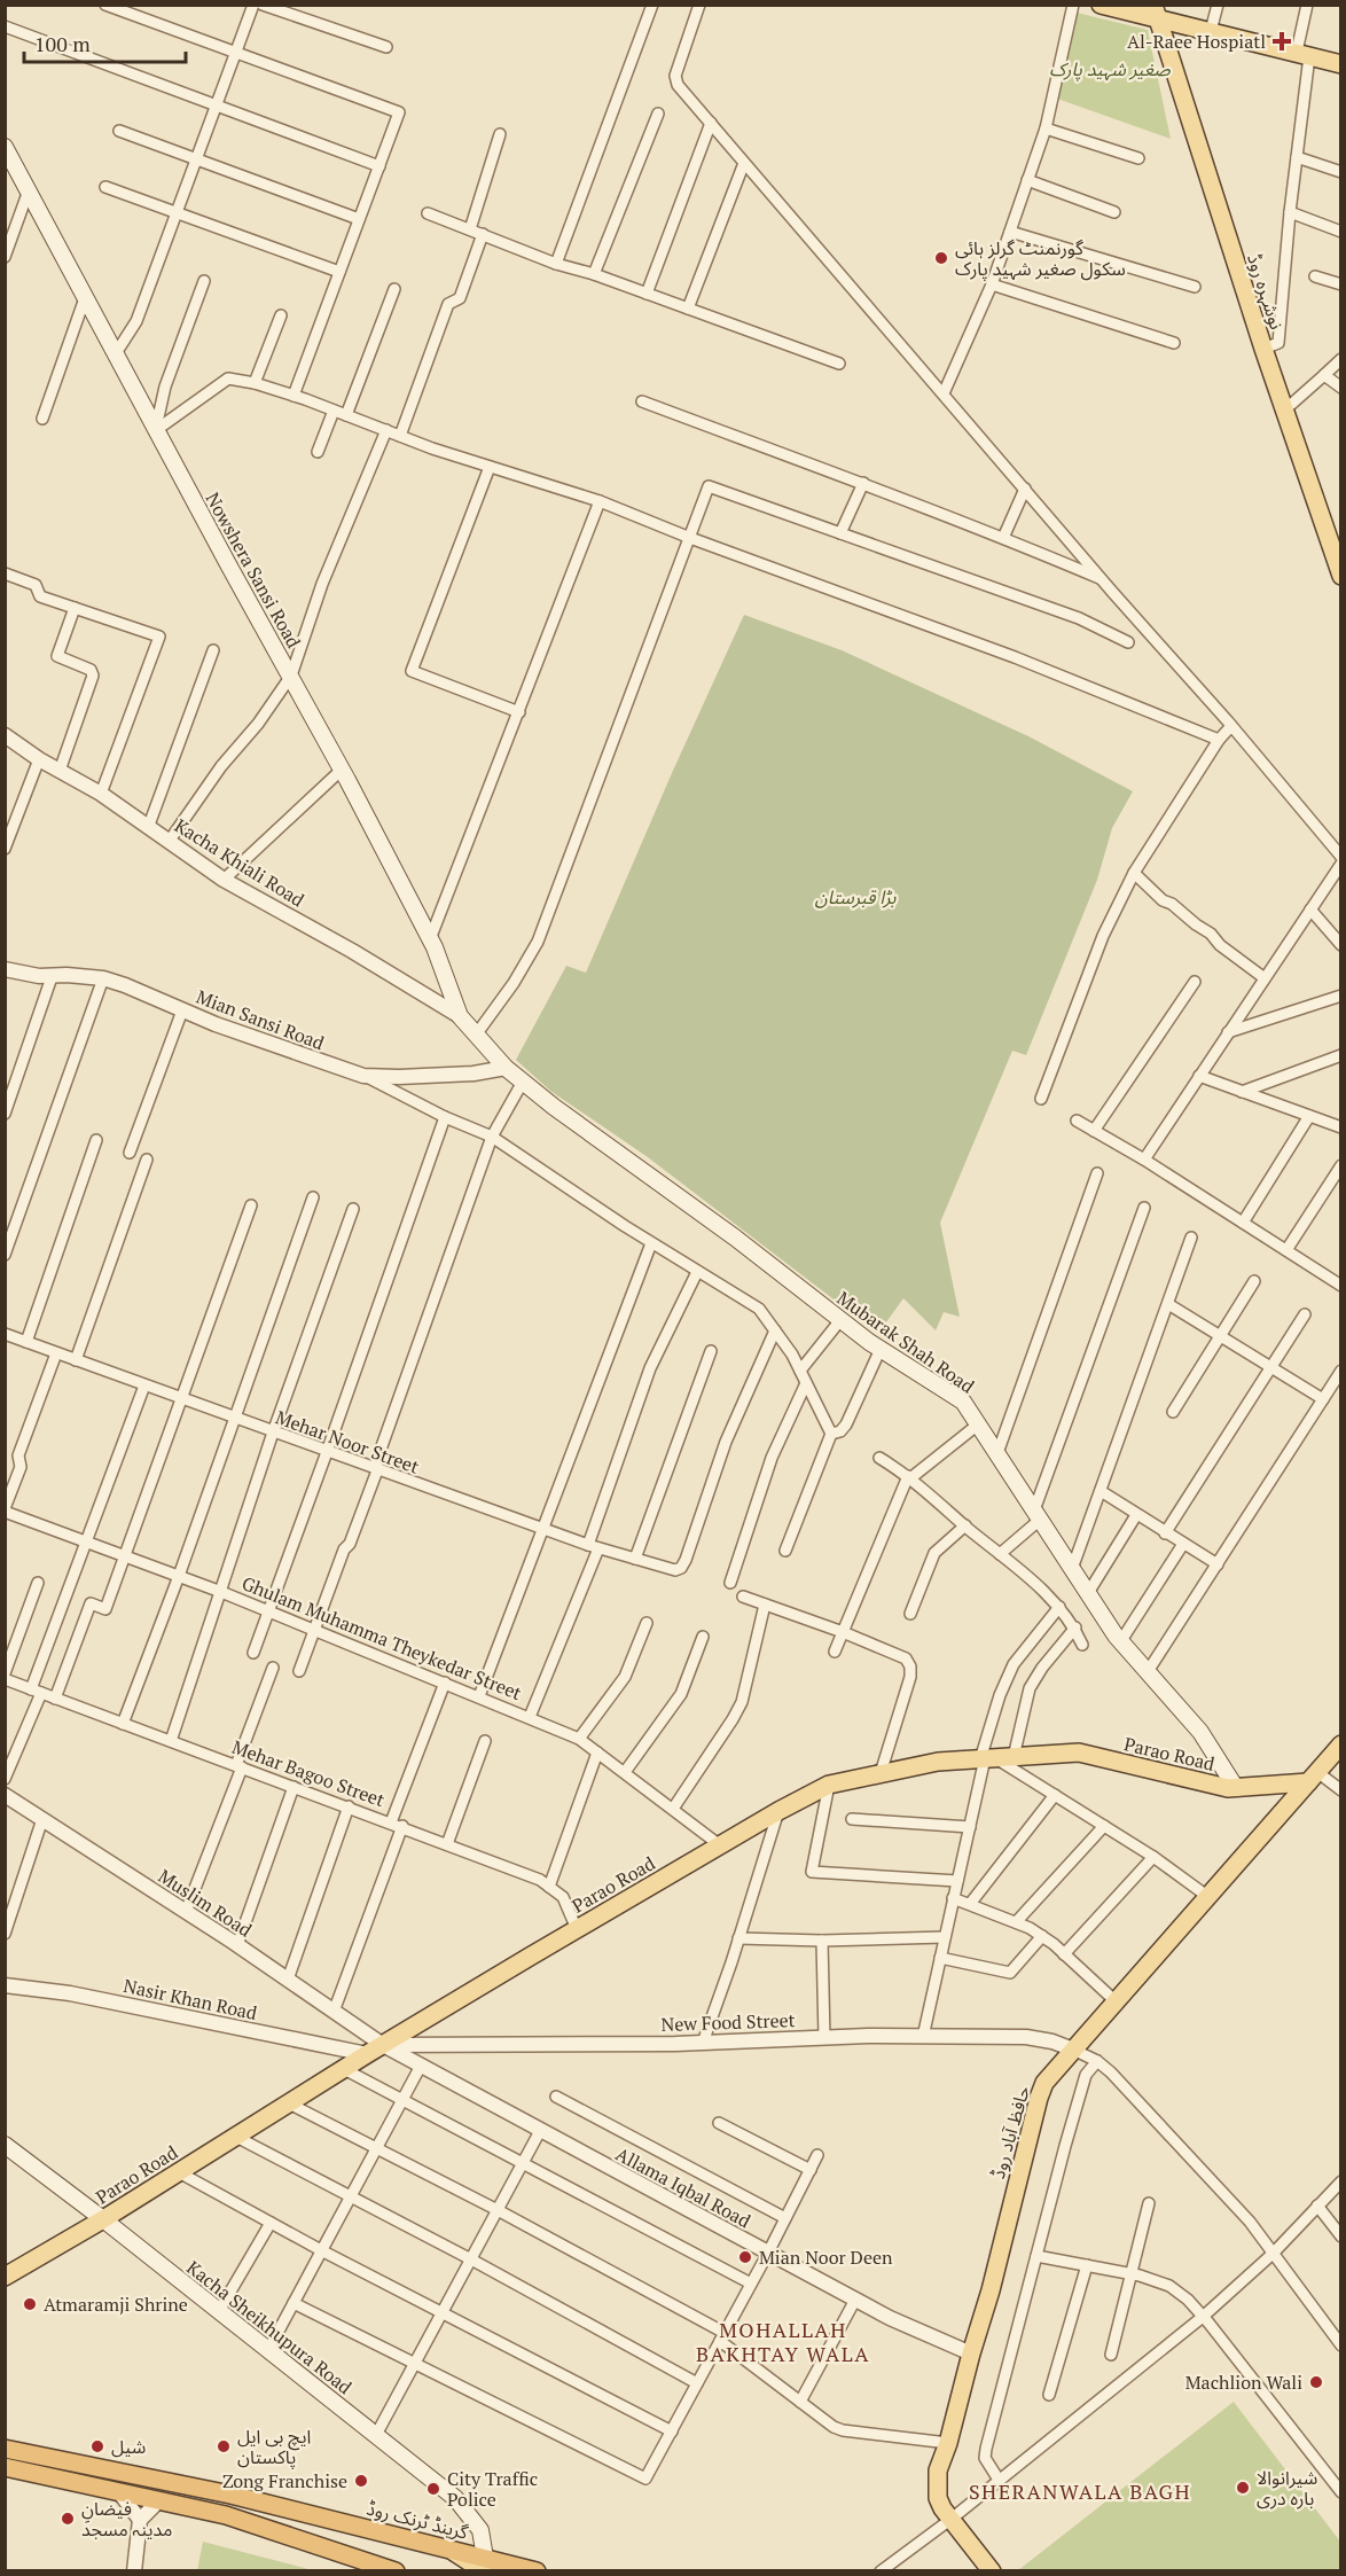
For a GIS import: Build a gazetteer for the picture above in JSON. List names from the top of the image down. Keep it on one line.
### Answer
{"streets":{"highway":["گرینڈ ٹرنک روڈ"],"main road":["نوشہرہ روڈ","Nowshera Sansi Road","Mubarak Shah Road","Parao Road","حافظ آباد روڈ","Kacha Sheikhupura Road"],"street":["Kacha Khiali Road","Mian Sansi Road","Mehar Noor Street","Ghulam Muhamma Theykedar Street","Mehar Bagoo Street","Muslim Road","Nasir Khan Road","New Food Street","Allama Iqbal Road"]},"crossings":[["Nowshera Sansi Road","Kacha Khiali Road"],["Nowshera Sansi Road","Mubarak Shah Road"],["Kacha Khiali Road","Mubarak Shah Road"],["Mian Sansi Road","Mubarak Shah Road"],["Mubarak Shah Road","Parao Road"],["Ghulam Muhamma Theykedar Street","Parao Road"],["Parao Road","Mehar Bagoo Street"],["Parao Road","Muslim Road"],["Parao Road","Nasir Khan Road"],["Parao Road","New Food Street"],["Parao Road","حافظ آباد روڈ"],["Parao Road","Allama Iqbal Road"],["Parao Road","Kacha Sheikhupura Road"],["Muslim Road","New Food Street"],["Muslim Road","Allama Iqbal Road"],["New Food Street","حافظ آباد روڈ"],["New Food Street","Allama Iqbal Road"],["حافظ آباد روڈ","Allama Iqbal Road"],["Kacha Sheikhupura Road","گرینڈ ٹرنک روڈ"]],"districts":["MOHALLAH BAKHTAY WALA","SHERANWALA BAGH"],"parks":["صغیر شہید پارک","بڑا قبرستان"],"places":{"health":["Al-Raee Hospiatl"],"other":["گورنمنٹ گرلز ہائی سکول صغیر شہید پارک","Mian Noor Deen","Atmaramji Shrine","Machlion Wali","شیل","ایچ بی ایل پاکستان","Zong Franchise","شیرانوالا بارہ دری","City Traffic Police","فیضانِ مدینہ مسجد"]},"scale_bar":"100 m"}
